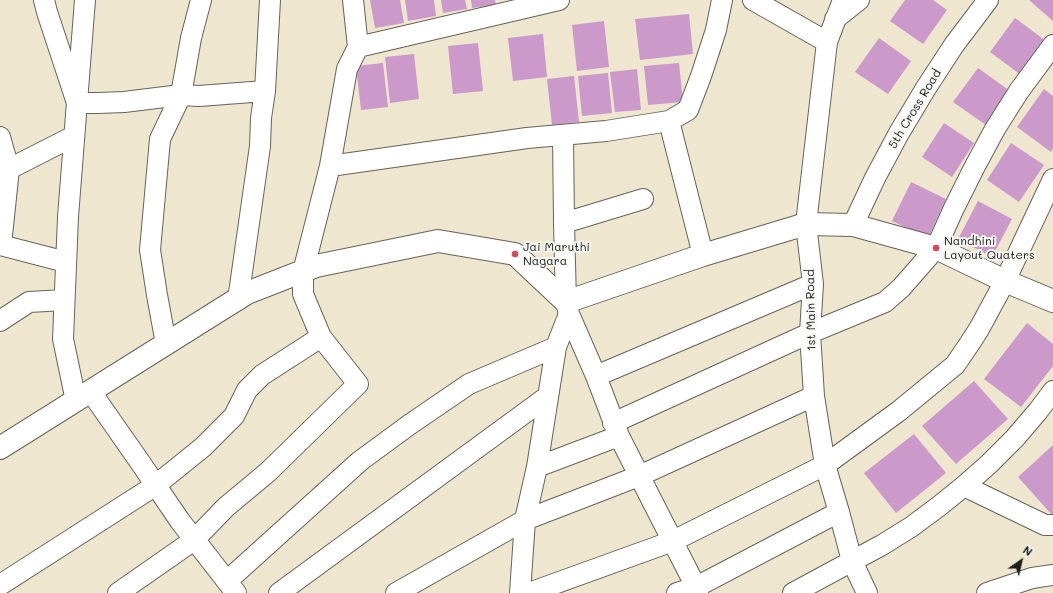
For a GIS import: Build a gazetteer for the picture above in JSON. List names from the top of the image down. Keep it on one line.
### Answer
{"streets":{"street":["5th Cross Road","1st Main Road"]},"places":["Nandhini Layout Quaters","Jai Maruthi Nagara"],"north":"top right"}
